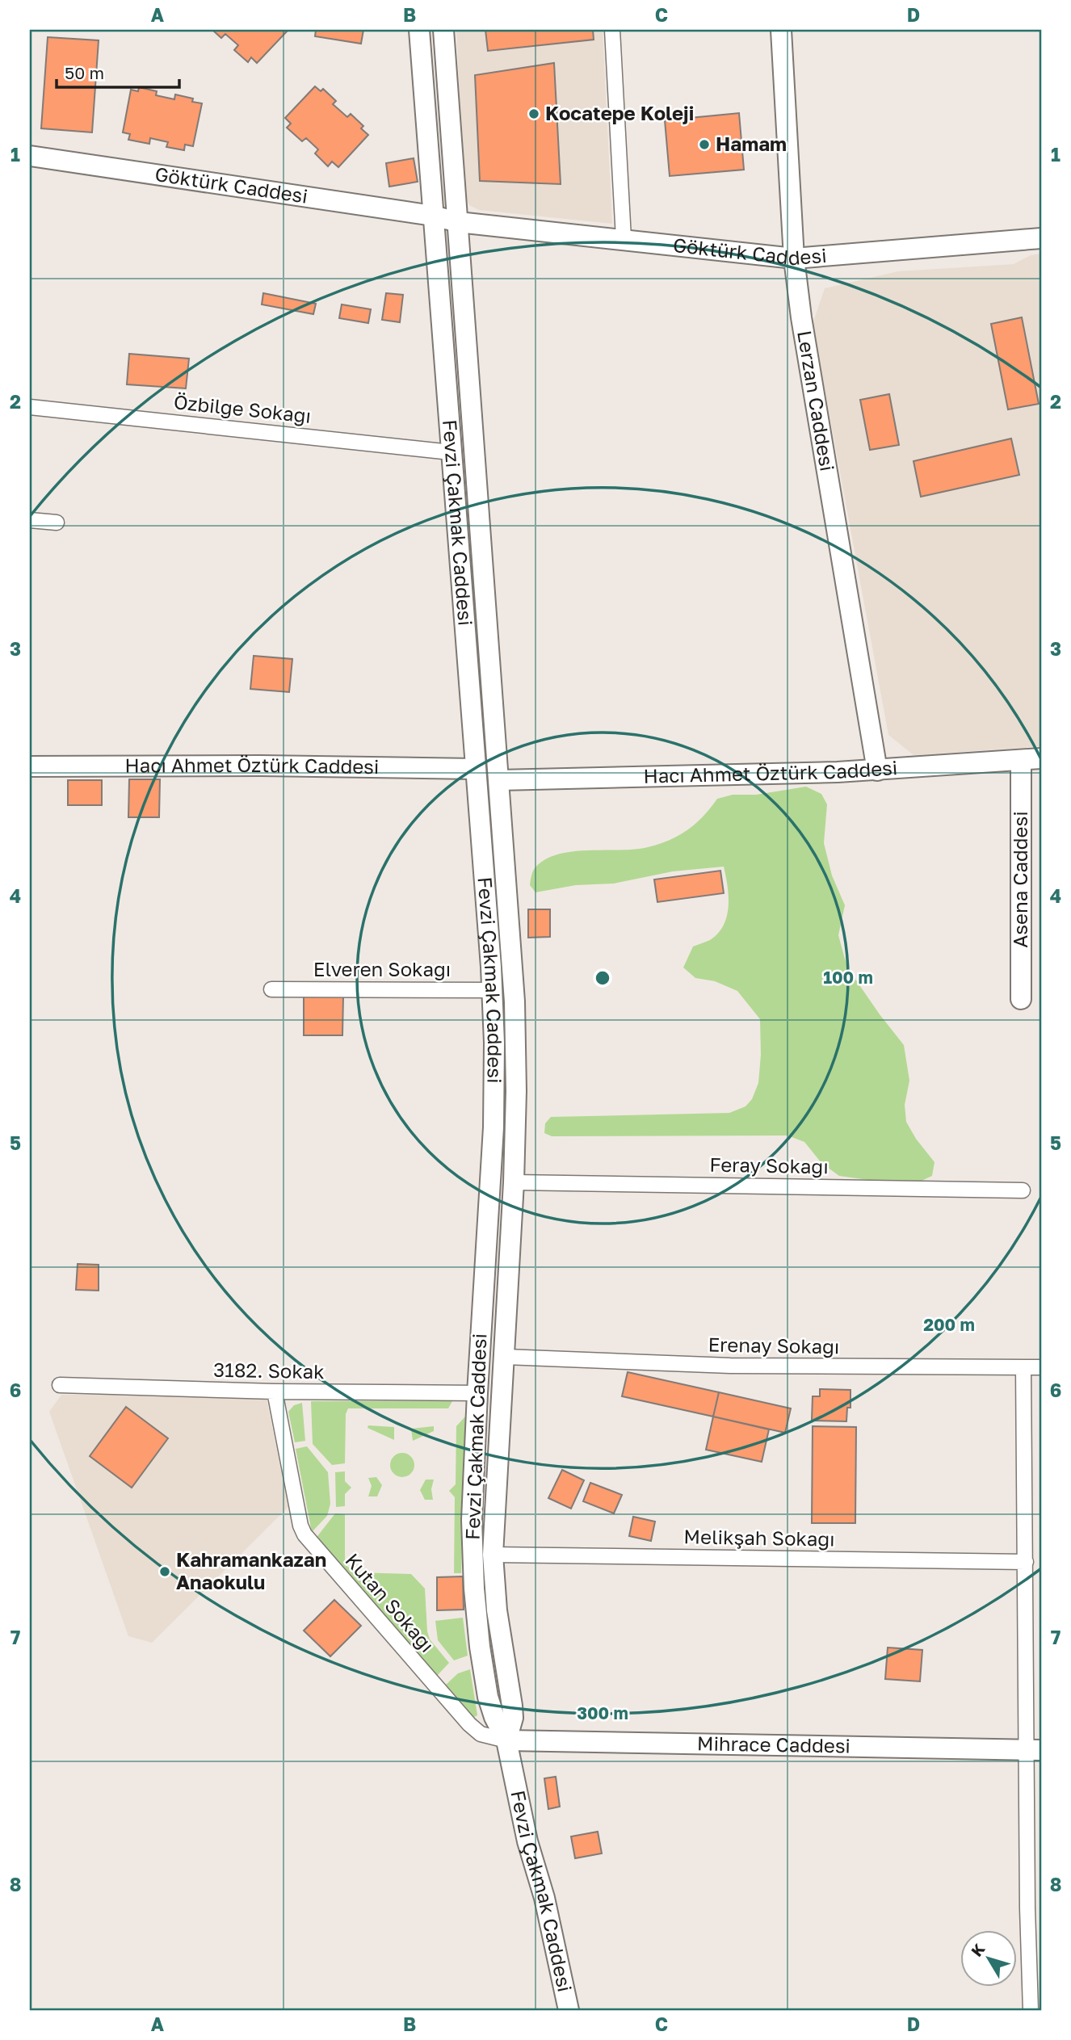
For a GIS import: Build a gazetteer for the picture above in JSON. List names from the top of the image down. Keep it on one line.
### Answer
{"streets":{"street":["Göktürk Caddesi","Lerzan Caddesi","Özbilge Sokağı","Fevzi Çakmak Caddesi","Hacı Ahmet Öztürk Caddesi","Asena Caddesi","Elveren Sokağı","Feray Sokağı","Erenay Sokağı","3182. Sokak","Melikşah Sokağı","Kutan Sokağı","Mihrace Caddesi"]},"crossings":[["Göktürk Caddesi","Lerzan Caddesi"],["Göktürk Caddesi","Fevzi Çakmak Caddesi"],["Lerzan Caddesi","Hacı Ahmet Öztürk Caddesi"],["Özbilge Sokağı","Fevzi Çakmak Caddesi"],["Fevzi Çakmak Caddesi","Hacı Ahmet Öztürk Caddesi"],["Fevzi Çakmak Caddesi","Elveren Sokağı"],["Fevzi Çakmak Caddesi","Feray Sokağı"],["Fevzi Çakmak Caddesi","Erenay Sokağı"],["Fevzi Çakmak Caddesi","3182. Sokak"],["Fevzi Çakmak Caddesi","Melikşah Sokağı"],["Fevzi Çakmak Caddesi","Kutan Sokağı"],["Fevzi Çakmak Caddesi","Mihrace Caddesi"],["Hacı Ahmet Öztürk Caddesi","Asena Caddesi"],["3182. Sokak","Kutan Sokağı"],["Kutan Sokağı","Mihrace Caddesi"]],"places":["Kocatepe Koleji","Hamam","Kahramankazan Anaokulu"],"scale_bar":"50 m","north":"top left","grid":{"columns":["A","B","C","D"],"rows":["1","2","3","4","5","6","7","8"]},"rings":["100 m","200 m","300 m"]}
